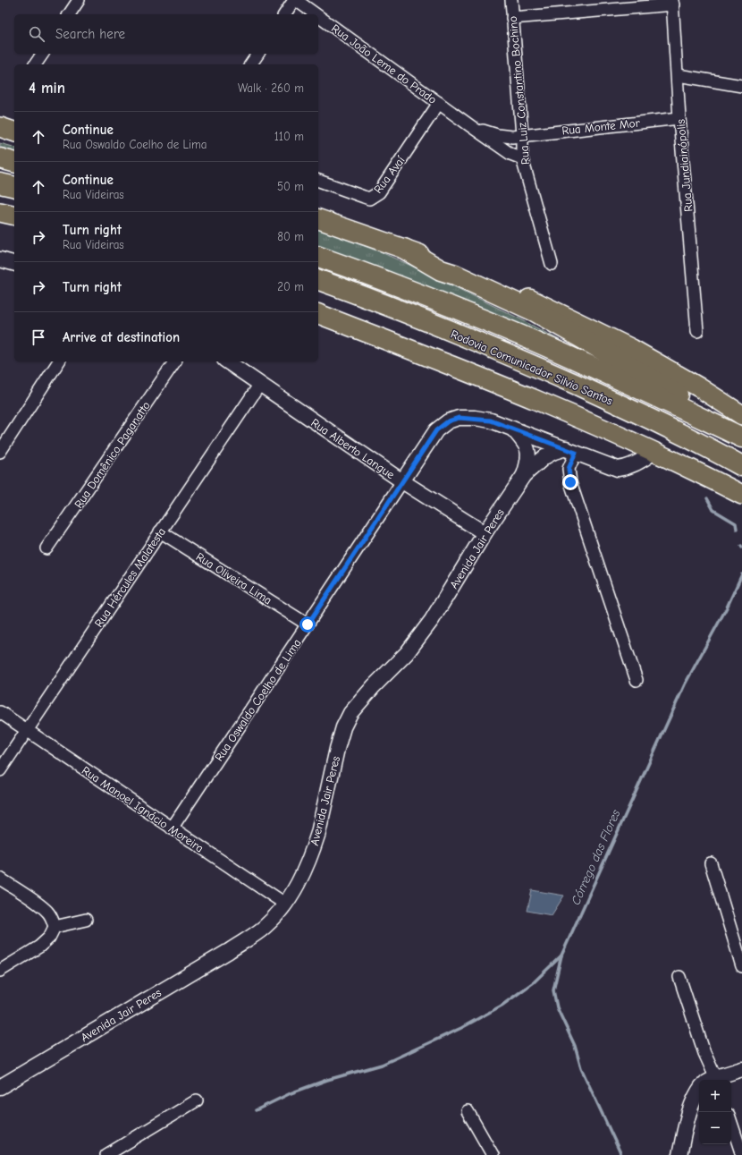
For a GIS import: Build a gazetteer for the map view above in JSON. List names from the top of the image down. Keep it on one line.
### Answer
{"streets":{"highway":["Rodovia Comunicador Silvio Santos"],"street":["Rua João Leme do Prado","Rua Luiz Constantino Bochino","Rua Monte Mor","Rua Jundiainópolis","Rua Avaí","Rua Alberto Langue","Rua Domênico Paganatto","Avenida Jair Peres","Rua Hércules Malatesta","Rua Oliveira Lima","Rua Oswaldo Coelho de Lima","Rua Manoel Ignácio Moreira"]},"crossings":[["Rua João Leme do Prado","Rua Luiz Constantino Bochino"],["Rua João Leme do Prado","Rua Monte Mor"],["Rua João Leme do Prado","Rua Avaí"],["Rua Luiz Constantino Bochino","Rua Monte Mor"],["Rua Monte Mor","Rua Jundiainópolis"],["Rua Alberto Langue","Avenida Jair Peres"],["Rua Alberto Langue","Rua Hércules Malatesta"],["Rua Alberto Langue","Rua Oswaldo Coelho de Lima"],["Avenida Jair Peres","Rua Oswaldo Coelho de Lima"],["Avenida Jair Peres","Rua Manoel Ignácio Moreira"],["Rua Hércules Malatesta","Rua Oliveira Lima"],["Rua Hércules Malatesta","Rua Manoel Ignácio Moreira"],["Rua Oliveira Lima","Rua Oswaldo Coelho de Lima"],["Rua Oswaldo Coelho de Lima","Rua Manoel Ignácio Moreira"]],"water":["Córrego das Flores"],"page":{"search":"Search here","heading":["4 min","Walk · 260 m"],"list":[["Continue","Rua Oswaldo Coelho de Lima","110 m"],["Continue","Rua Videiras","50 m"],["Turn right","Rua Videiras","80 m"],["Turn right","20 m"],"Arrive at destination"],"map_buttons":["+","−"]}}
